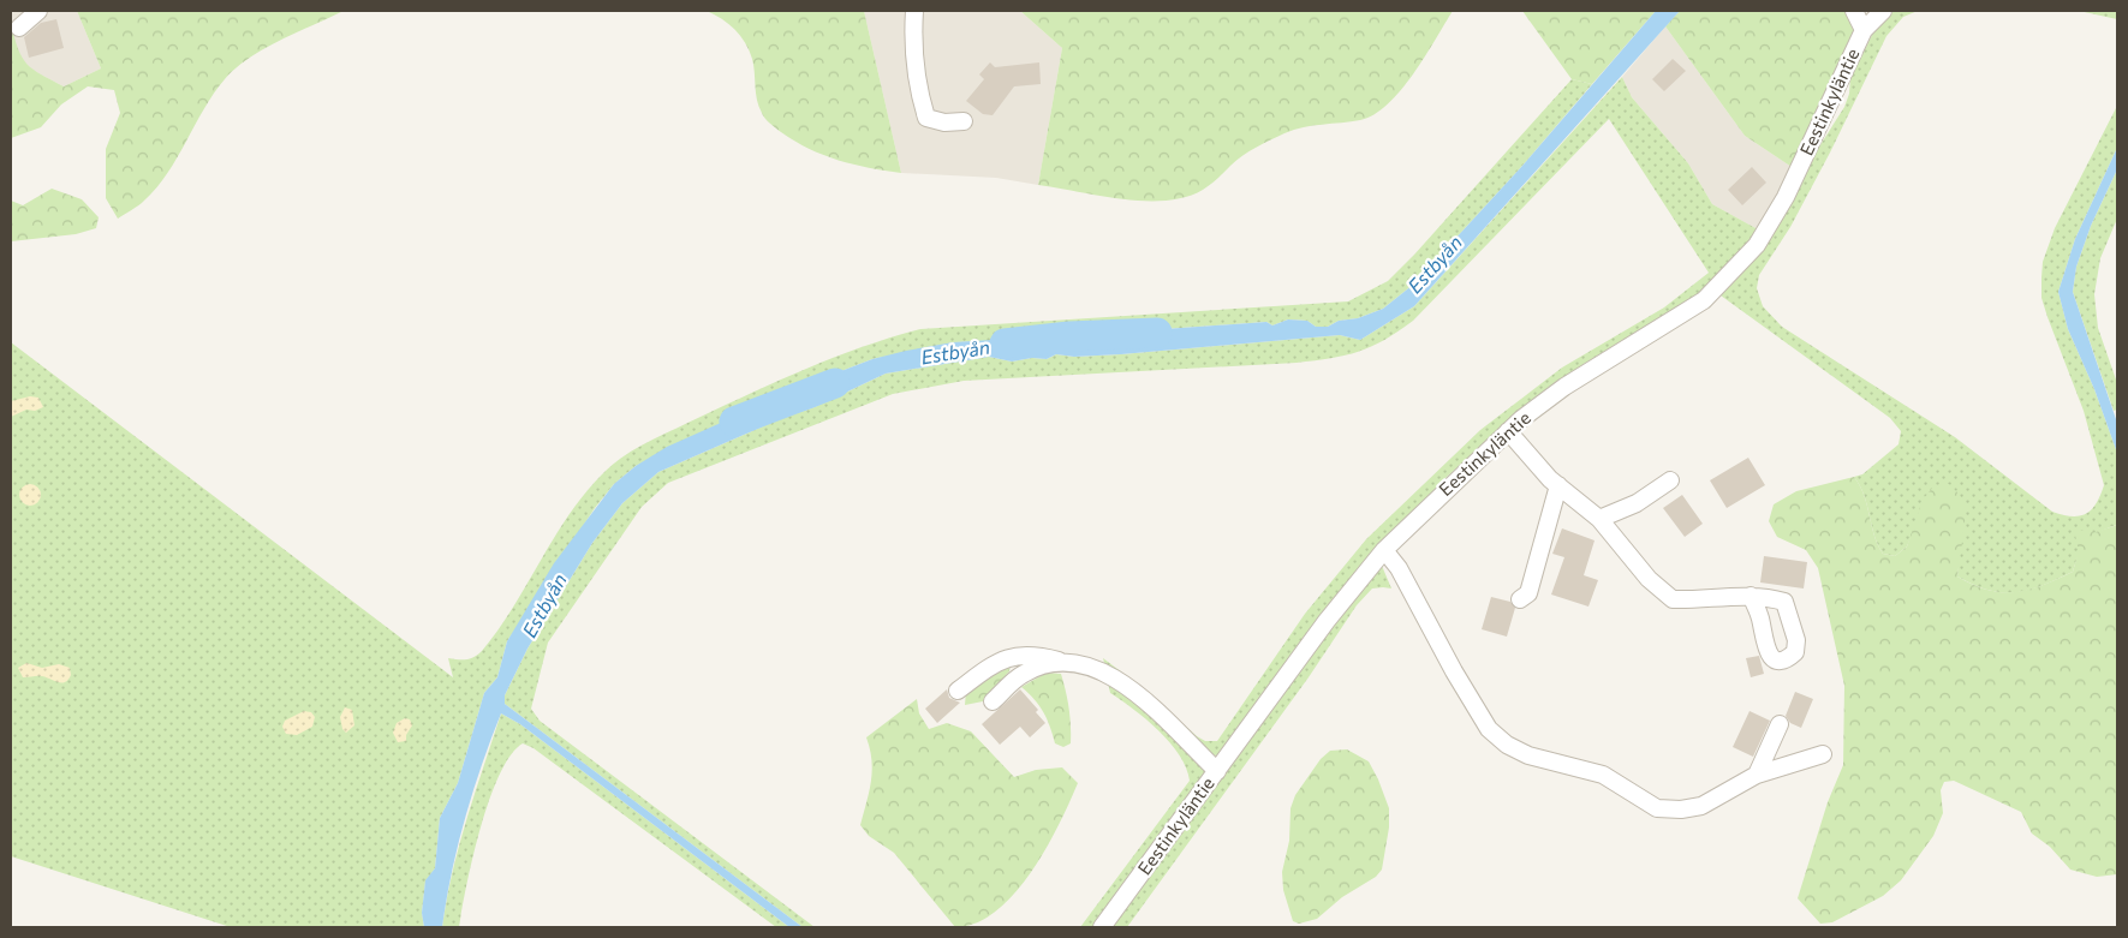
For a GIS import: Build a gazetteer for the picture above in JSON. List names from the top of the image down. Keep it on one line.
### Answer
{"streets":{"street":["Eestinkyläntie"]},"water":["Estbyån"]}
